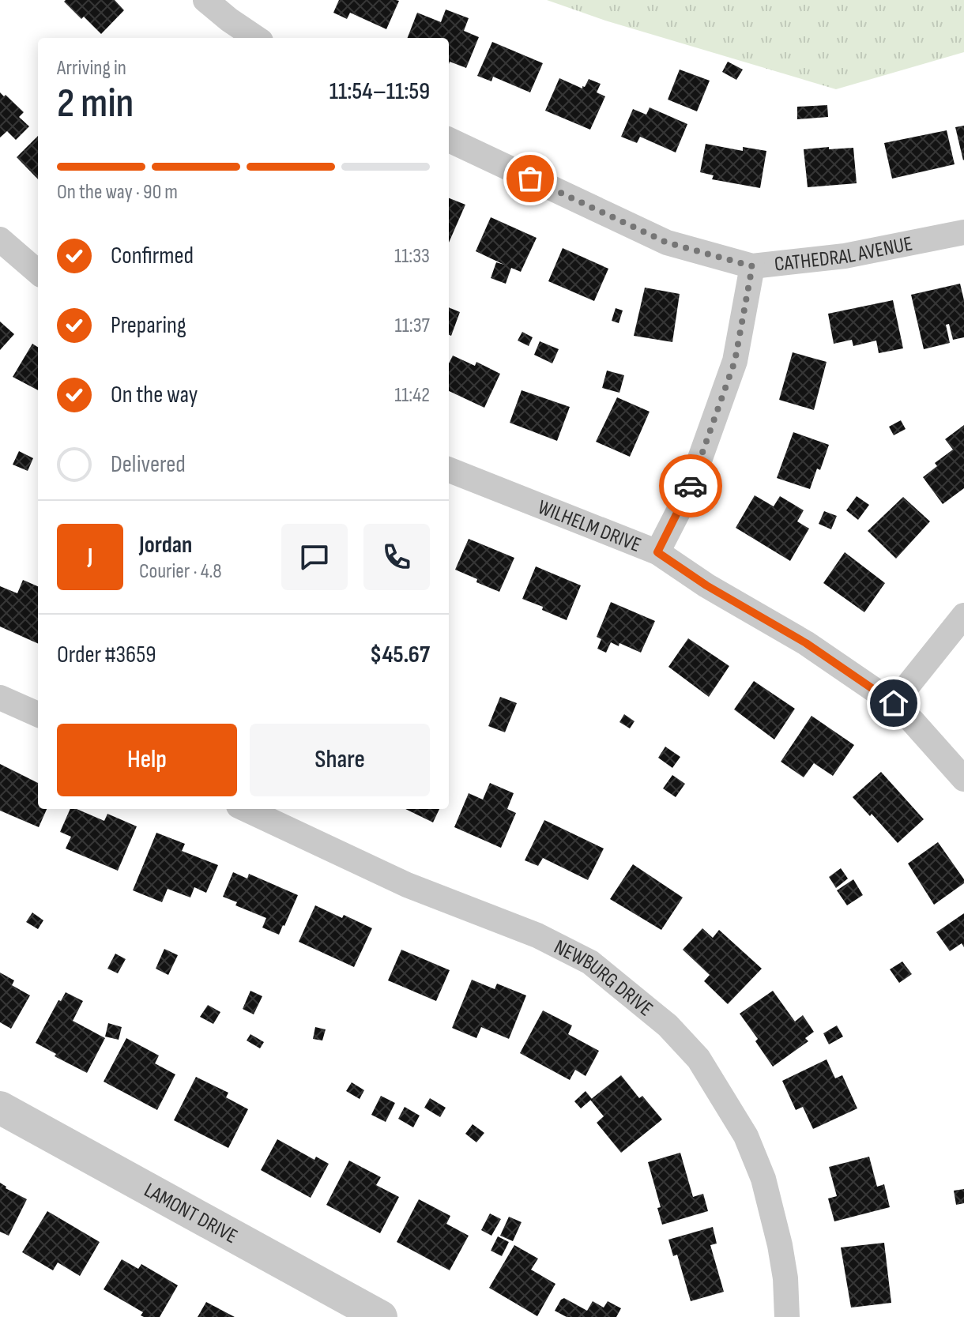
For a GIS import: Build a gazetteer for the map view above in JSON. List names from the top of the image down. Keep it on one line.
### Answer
{"streets":{"street":["CATHEDRAL AVENUE","WILHELM DRIVE","NEWBURG DRIVE","LAMONT DRIVE"]},"page":{"heading":["2 min","Arriving in","11:54–11:59"],"panel":["Jordan","Courier · 4.8","Order #3659","$45.67"],"bar":"On the way · 90 m","list":[["Confirmed","11:33"],["Preparing","11:37"],["On the way","11:42"],"Delivered"],"round":"J","buttons":["Help","Share"]}}
